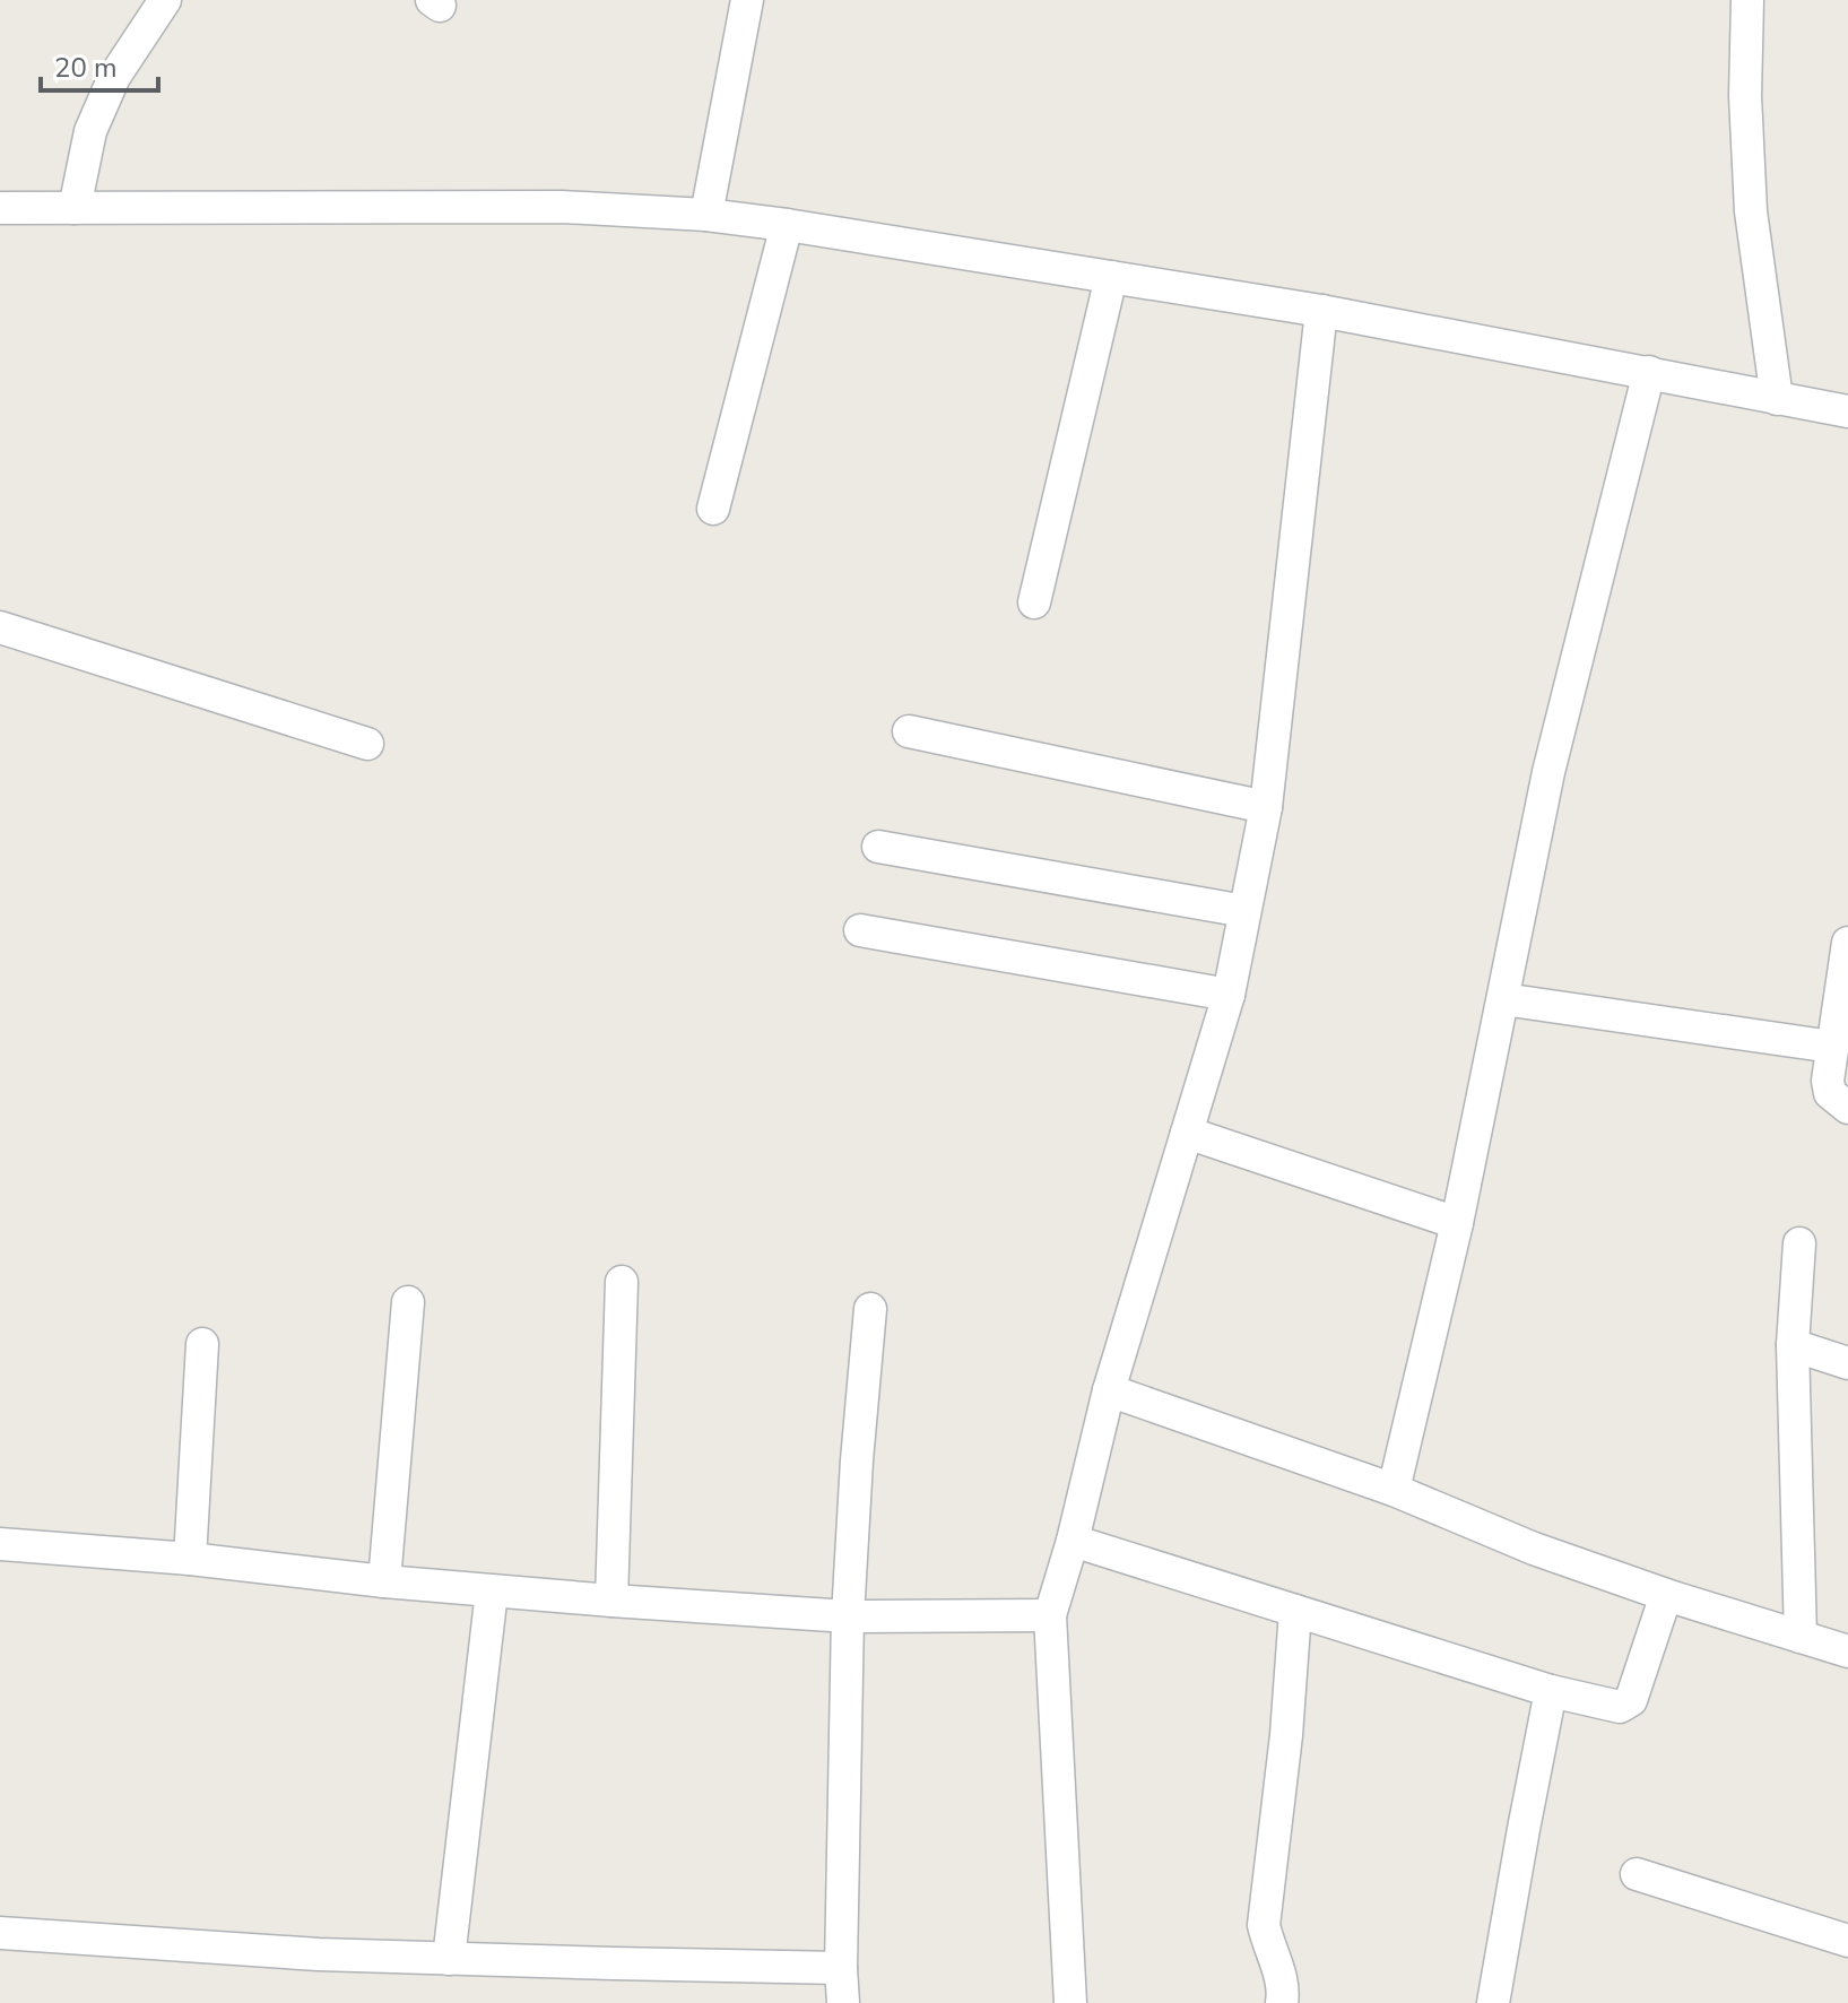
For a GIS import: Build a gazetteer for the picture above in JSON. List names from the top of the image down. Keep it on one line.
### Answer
{"scale_bar":"20 m"}
